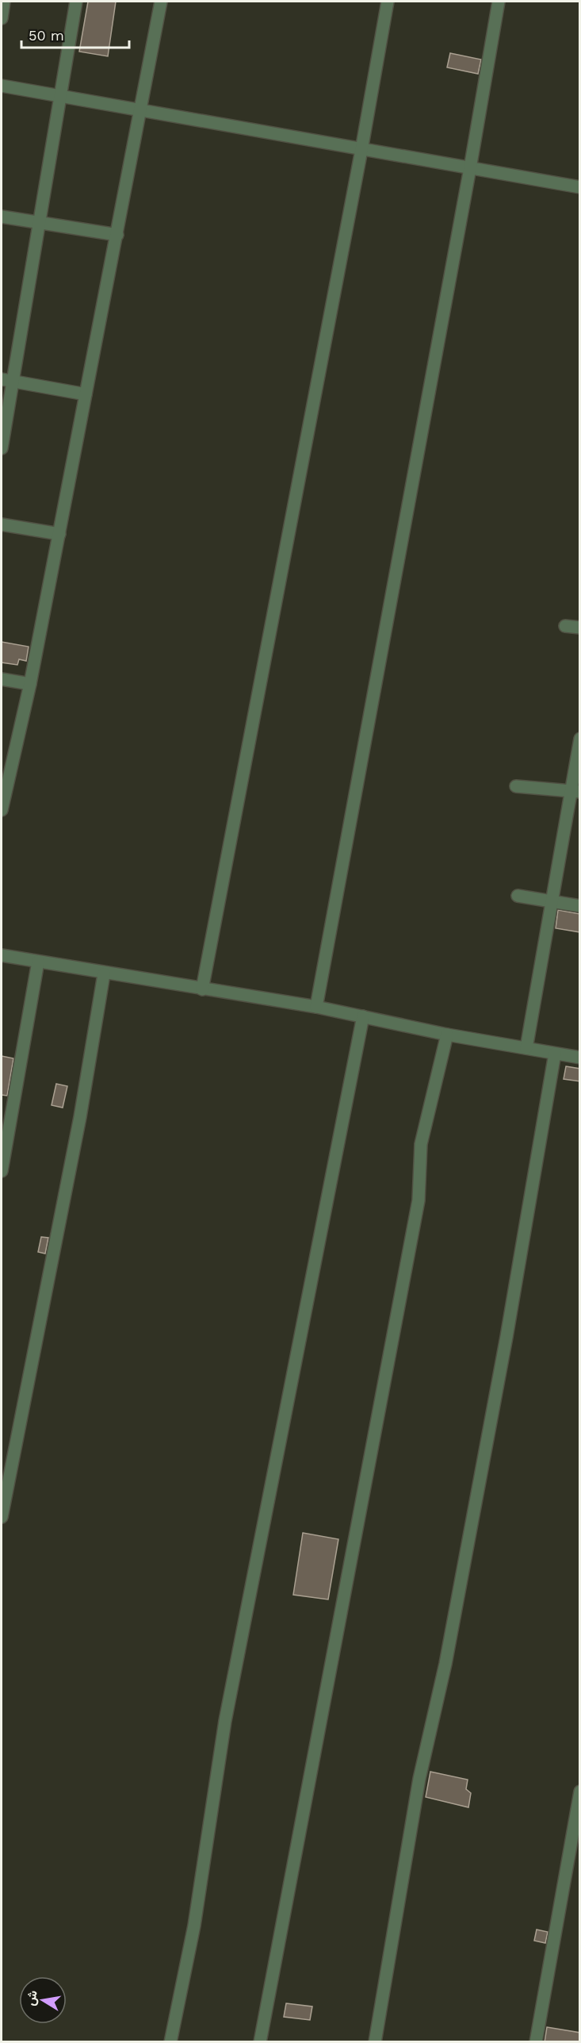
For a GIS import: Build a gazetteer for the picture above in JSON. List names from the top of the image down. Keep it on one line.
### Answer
{"scale_bar":"50 m","north":"left"}
